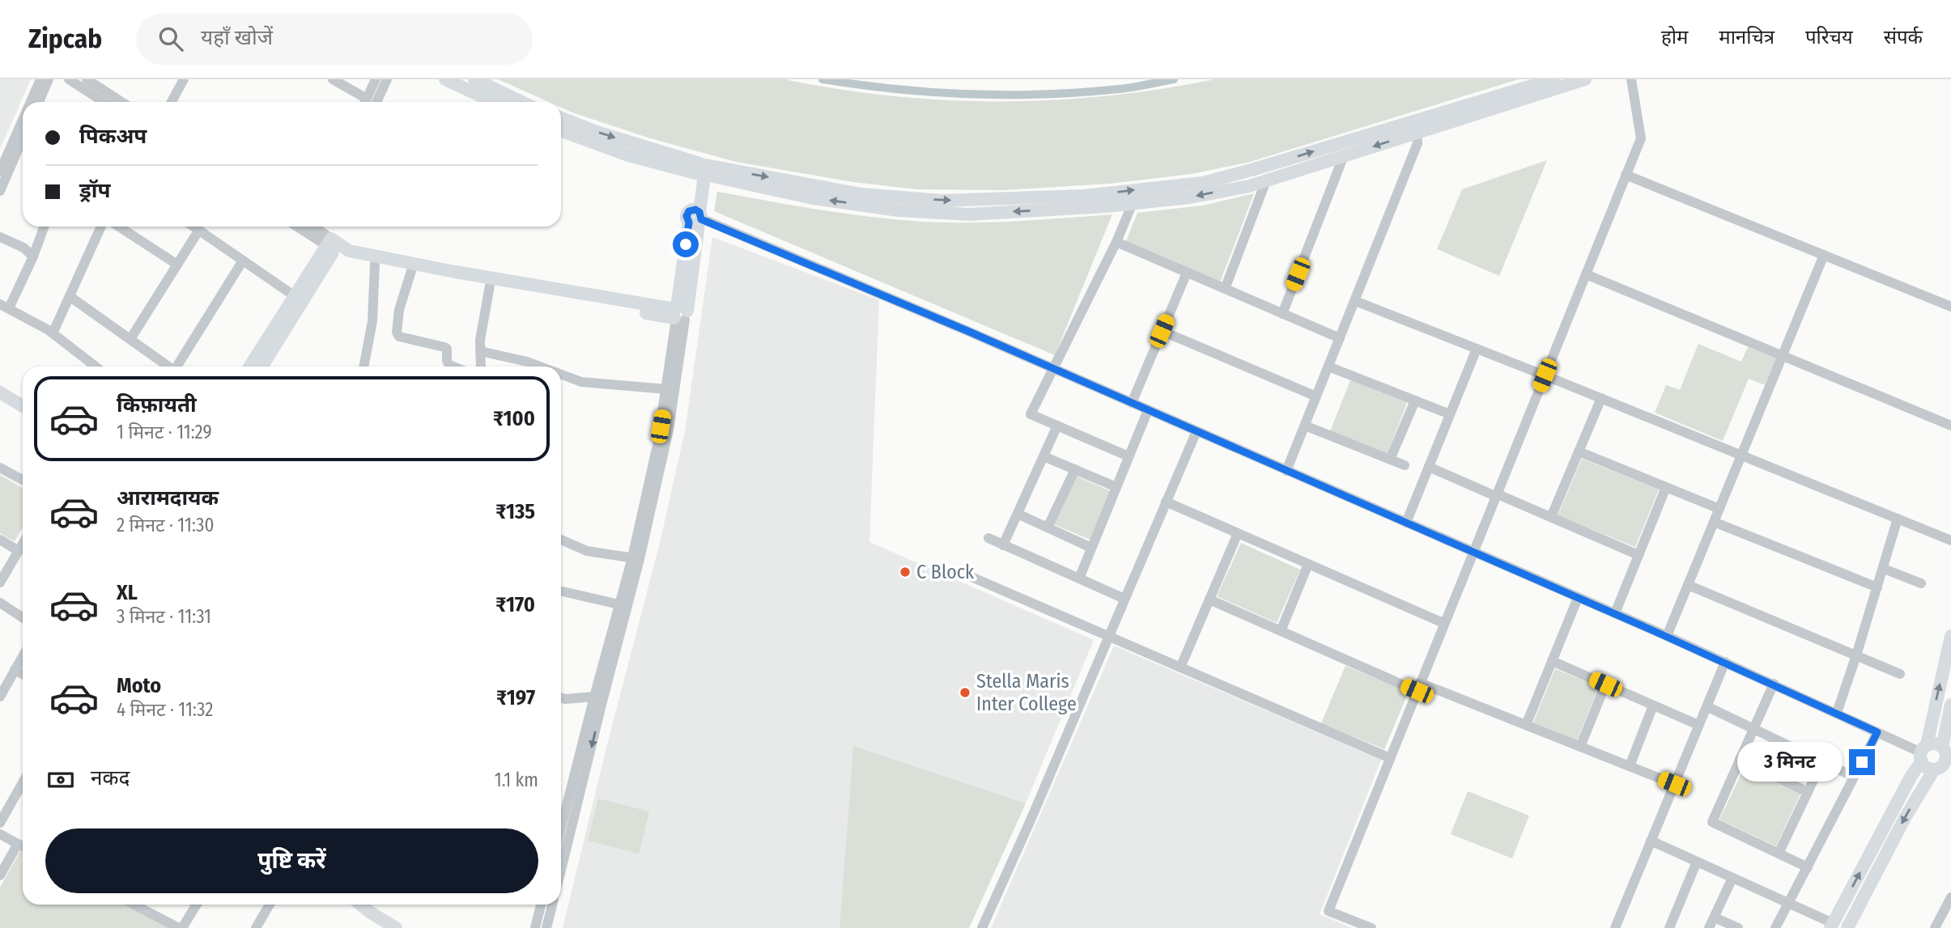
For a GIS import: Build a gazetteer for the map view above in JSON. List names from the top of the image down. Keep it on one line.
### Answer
{"places":["C Block","Stella Maris Inter College"],"page":{"header":"Zipcab","search":"यहाँ खोजें","nav":["होम","मानचित्र","परिचय","संपर्क"],"banner":["पिकअप","ड्रॉप"],"list":[{"name":"किफ़ायती","note":"1 मिनट · 11:29","value":"₹100"},{"name":"आरामदायक","note":"2 मिनट · 11:30","value":"₹135"},{"name":"XL","note":"3 मिनट · 11:31","value":"₹170"},{"name":"Moto","note":"4 मिनट · 11:32","value":"₹197"}],"bubble":"3 मिनट","pay":["नकद","1.1 km"],"buttons":"पुष्टि करें"}}
